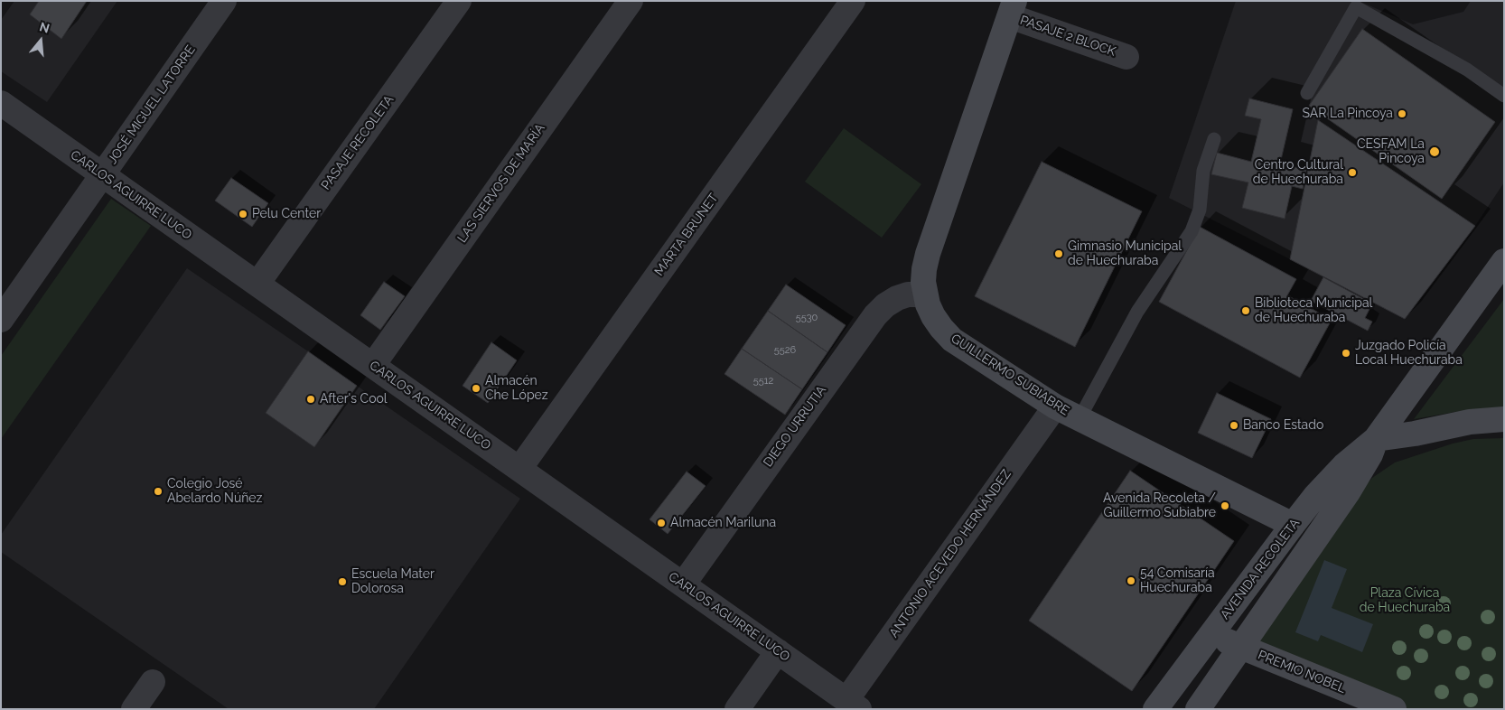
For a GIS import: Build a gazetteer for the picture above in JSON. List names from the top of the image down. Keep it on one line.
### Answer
{"streets":{"main road":["GUILLERMO SUBIABRE","AVENIDA RECOLETA","PREMIO NOBEL"],"street":["PASAJE 2 BLOCK","JOSÉ MIGUEL LATORRE","PASAJE RECOLETA","LAS SIERVOS DE MARÍA","CARLOS AGUIRRE LUCO","MARTA BRUNET","DIEGO URRUTIA","ANTONIO ACEVEDO HERNÁNDEZ"]},"crossings":[["PASAJE 2 BLOCK","GUILLERMO SUBIABRE"],["JOSÉ MIGUEL LATORRE","CARLOS AGUIRRE LUCO"],["PASAJE RECOLETA","CARLOS AGUIRRE LUCO"],["LAS SIERVOS DE MARÍA","CARLOS AGUIRRE LUCO"],["CARLOS AGUIRRE LUCO","MARTA BRUNET"],["CARLOS AGUIRRE LUCO","DIEGO URRUTIA"],["CARLOS AGUIRRE LUCO","ANTONIO ACEVEDO HERNÁNDEZ"],["GUILLERMO SUBIABRE","DIEGO URRUTIA"],["GUILLERMO SUBIABRE","ANTONIO ACEVEDO HERNÁNDEZ"],["GUILLERMO SUBIABRE","AVENIDA RECOLETA"],["AVENIDA RECOLETA","PREMIO NOBEL"]],"parks":["Plaza Cívica de Huechuraba"],"places":["SAR La Pincoya","CESFAM La Pincoya","Centro Cultural de Huechuraba","Pelu Center","Gimnasio Municipal de Huechuraba","Biblioteca Municipal de Huechuraba","Juzgado Policía Local Huechuraba","Almacén Che López","After's Cool","Banco Estado","Colegio José Abelardo Núñez","Avenida Recoleta / Guillermo Subiabre","Almacén Mariluna","54 Comisaría Huechuraba","Escuela Mater Dolorosa"],"house_numbers":["5530","5526","5512"],"north":"top"}
